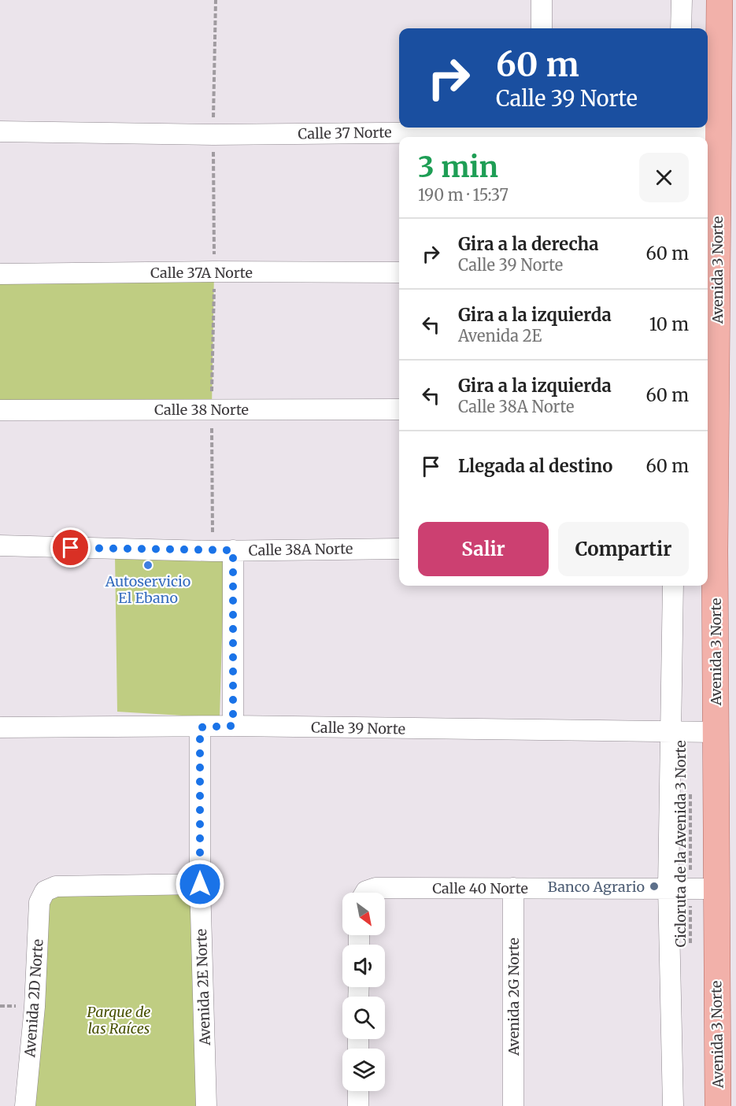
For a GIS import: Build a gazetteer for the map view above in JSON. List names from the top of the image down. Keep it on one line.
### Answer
{"streets":{"main road":["Avenida 3 Norte"],"street":["Calle 37 Norte","Calle 37A Norte","Calle 38 Norte","Calle 38A Norte","Calle 39 Norte","Calle 40 Norte","Avenida 2E Norte","Avenida 2G Norte","Avenida 2D Norte"],"path":["Cicloruta de la Avenida 3 Norte"]},"crossings":[["Calle 37 Norte","Avenida 3 Norte"],["Avenida 3 Norte","Calle 39 Norte"],["Avenida 3 Norte","Calle 40 Norte"],["Calle 39 Norte","Avenida 2E Norte"],["Cicloruta de la Avenida 3 Norte","Calle 40 Norte"],["Calle 40 Norte","Avenida 2G Norte"],["Avenida 2E Norte","Avenida 2D Norte"]],"parks":["Parque de las Raíces"],"places":["Autoservicio El Ebano","Banco Agrario"],"north":"bottom right","page":{"turn":["60 m","Calle 39 Norte"],"heading":["3 min","190 m · 15:37"],"list":[{"name":"Gira a la derecha","note":"Calle 39 Norte","value":"60 m"},{"name":"Gira a la izquierda","note":"Avenida 2E","value":"10 m"},{"name":"Gira a la izquierda","note":"Calle 38A Norte","value":"60 m"},{"name":"Llegada al destino","value":"60 m"}],"buttons":["Salir","Compartir"]}}
